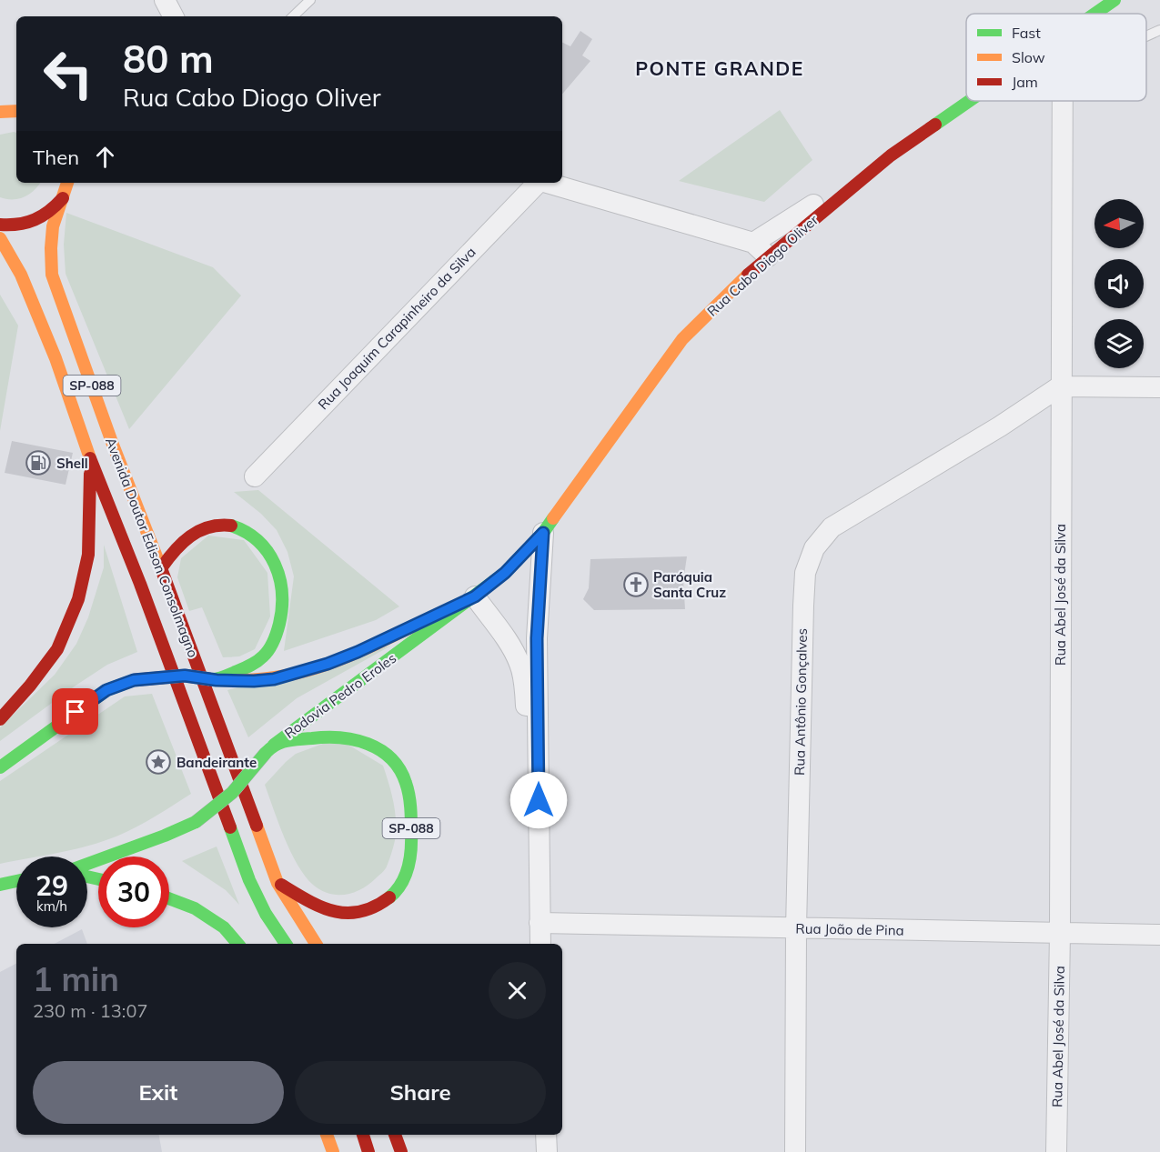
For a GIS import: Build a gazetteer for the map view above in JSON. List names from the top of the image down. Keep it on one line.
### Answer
{"streets":{"main road":["Rua Cabo Diogo Oliver","SP-088","Avenida Doutor Edison Consolmagno","Rodovia Pedro Eroles"],"street":["Rua Joaquim Carapinheiro da Silva","Rua Abel José da Silva","Rua Antônio Gonçalves","Rua João de Pina"]},"crossings":[["Rua Cabo Diogo Oliver","Rodovia Pedro Eroles"],["SP-088","Avenida Doutor Edison Consolmagno"],["SP-088","Rodovia Pedro Eroles"],["Rua Abel José da Silva","Rua Antônio Gonçalves"],["Rua Abel José da Silva","Rua João de Pina"],["Rua Antônio Gonçalves","Rua João de Pina"]],"districts":["PONTE GRANDE"],"places":{"fuel station":["Shell"],"church":["Paróquia Santa Cruz"],"place":["Bandeirante"]},"legend":["Fast","Slow","Jam"],"north":"left","page":{"turn":["80 m","Rua Cabo Diogo Oliver"],"then":"Then","speed":"29 km/h","limit":"30","heading":["1 min","230 m · 13:07"],"buttons":["Exit","Share"]}}
